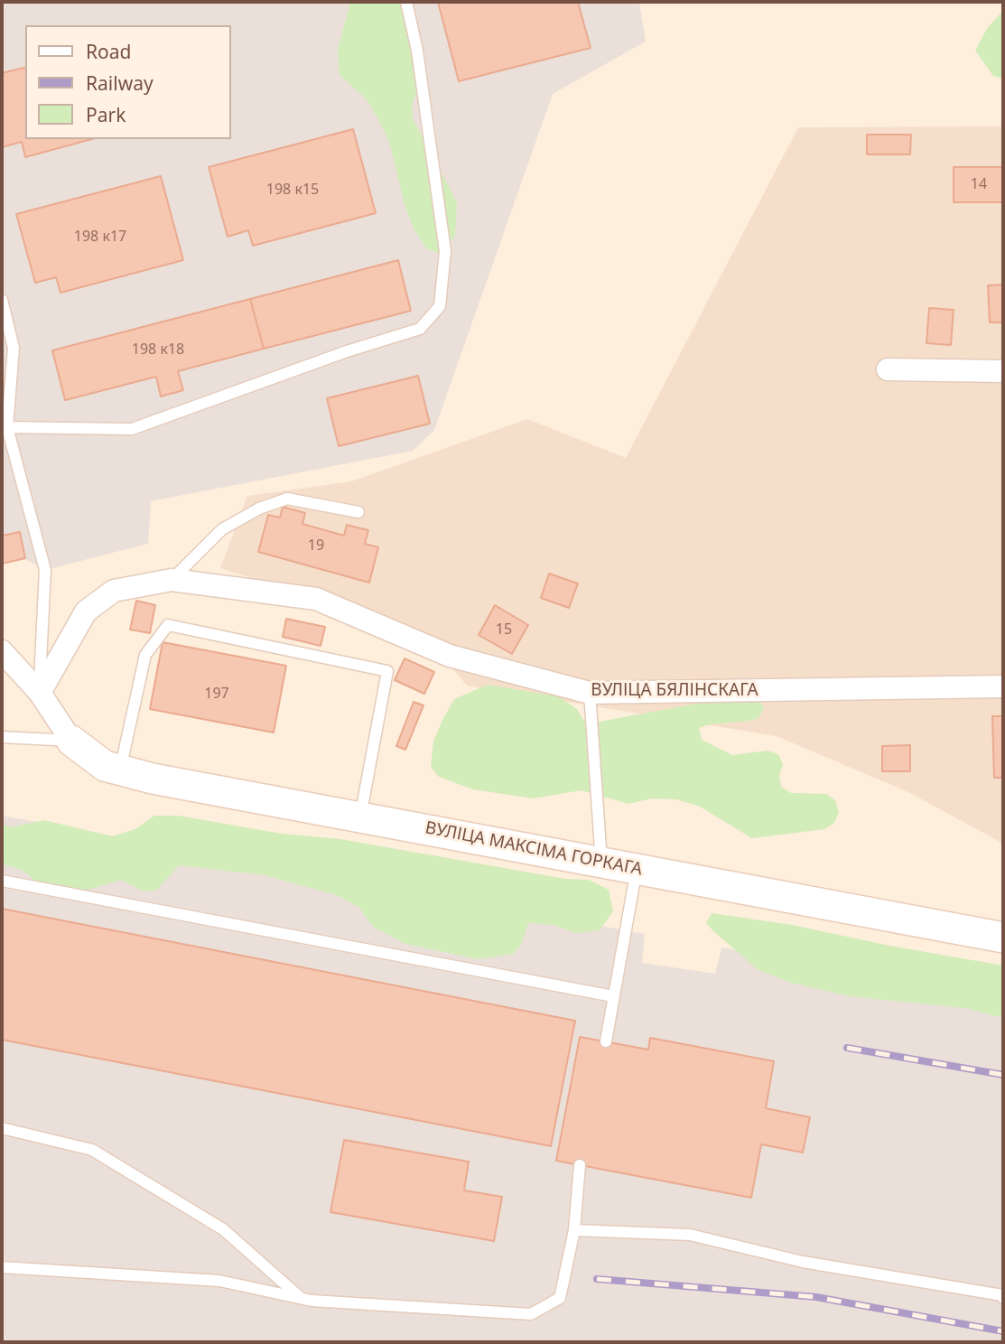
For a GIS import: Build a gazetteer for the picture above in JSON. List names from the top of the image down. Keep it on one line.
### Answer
{"streets":{"main road":["ВУЛІЦА МАКСІМА ГОРКАГА"],"street":["ВУЛІЦА БЯЛІНСКАГА"]},"house_numbers":["14","198 к15","198 к17","198 к18","19","15","197"],"legend":["Road","Railway","Park"]}
